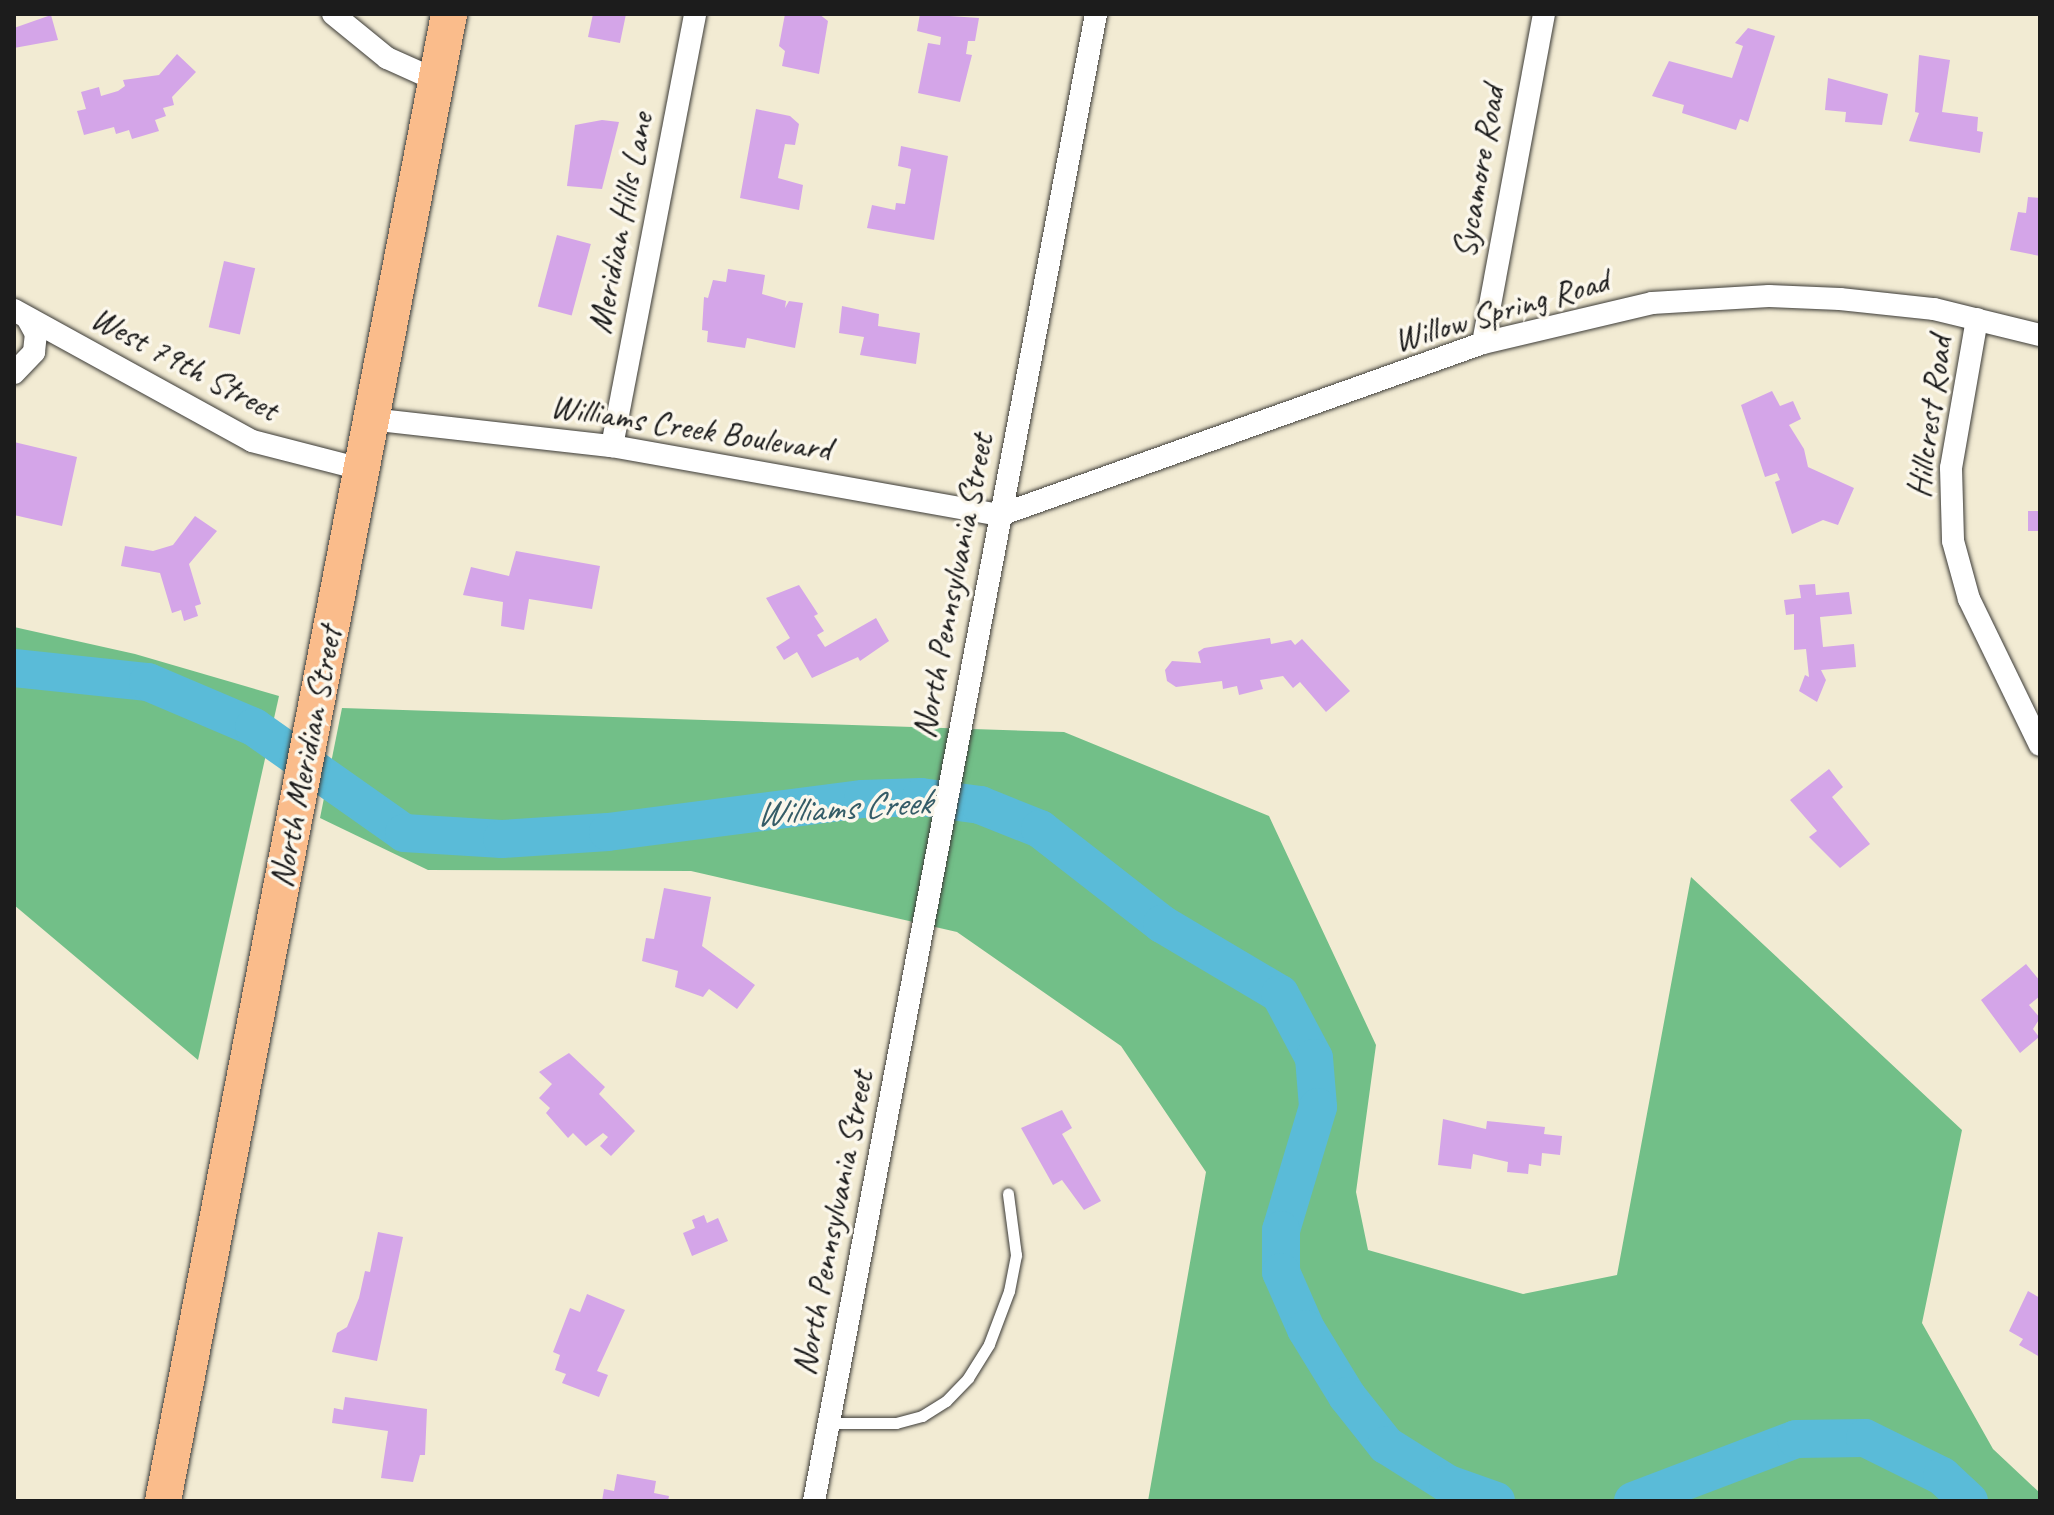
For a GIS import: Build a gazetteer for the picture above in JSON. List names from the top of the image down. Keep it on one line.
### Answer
{"streets":{"main road":["North Meridian Street"],"street":["Sycamore Road","Meridian Hills Lane","Willow Spring Road","West 79th Street","Hillcrest Road","Williams Creek Boulevard","North Pennsylvania Street"]},"crossings":[["Sycamore Road","Willow Spring Road"],["Meridian Hills Lane","Williams Creek Boulevard"],["Willow Spring Road","Hillcrest Road"],["Willow Spring Road","Williams Creek Boulevard"],["Willow Spring Road","North Pennsylvania Street"],["West 79th Street","North Meridian Street"],["Williams Creek Boulevard","North Pennsylvania Street"],["Williams Creek Boulevard","North Meridian Street"]],"water":["Williams Creek"]}
